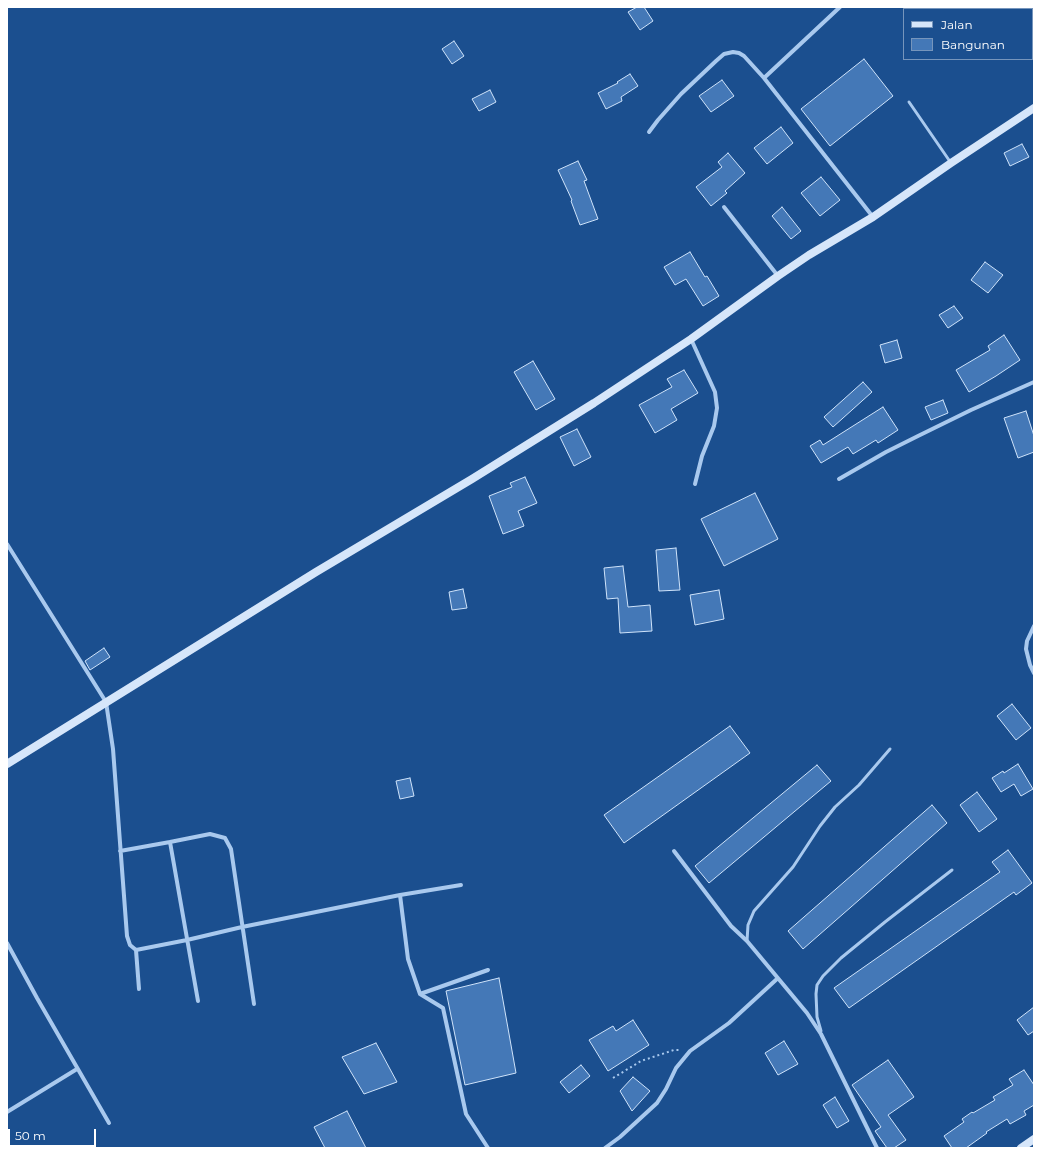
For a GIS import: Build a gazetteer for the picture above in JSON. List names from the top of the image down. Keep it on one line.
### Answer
{"legend":["Jalan","Bangunan"],"scale_bar":"50 m"}
